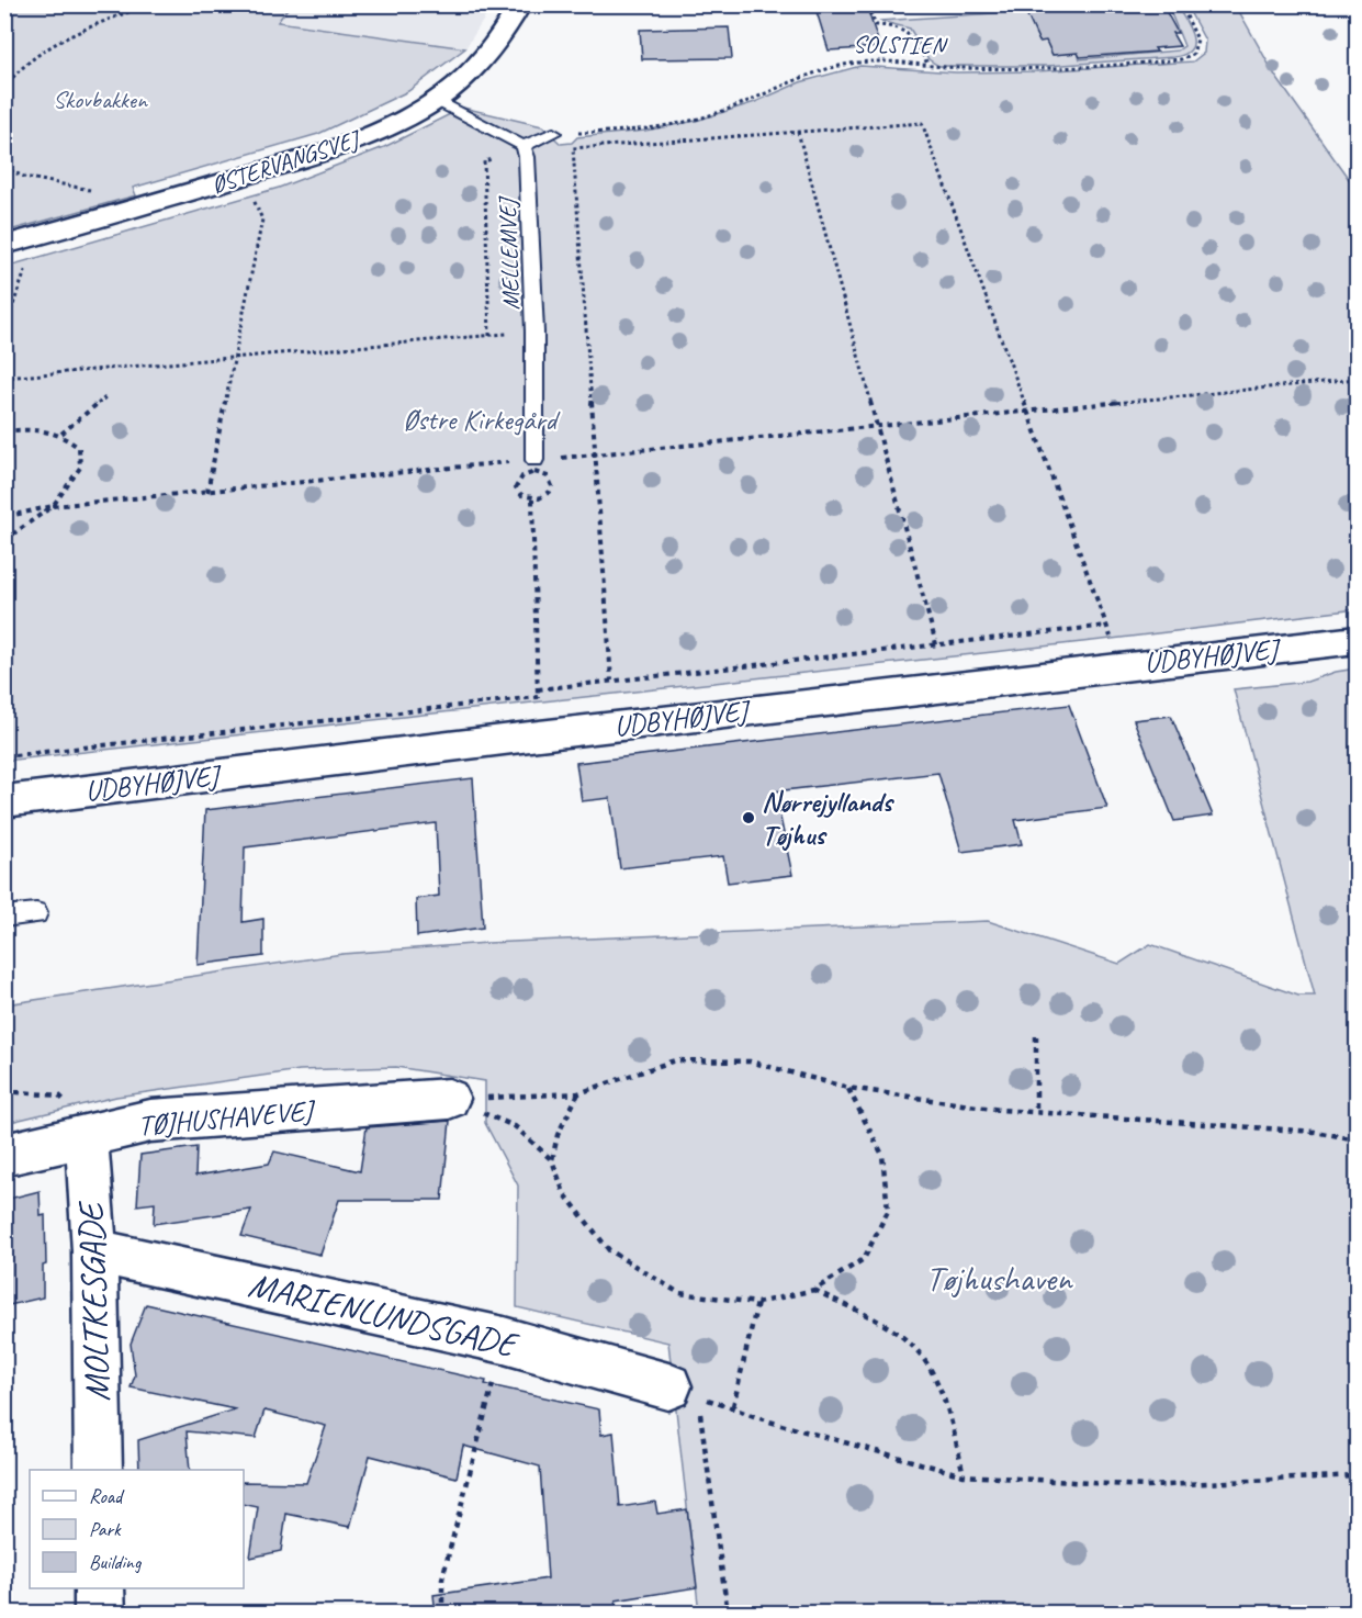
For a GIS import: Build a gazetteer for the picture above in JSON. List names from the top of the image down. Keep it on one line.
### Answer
{"streets":{"street":["ØSTERVANGSVEJ","UDBYHØJVEJ","TØJHUSHAVEVEJ","MOLTKESGADE","MARIENLUNDSGADE"],"lane":["MELLEMVEJ"],"path":["SOLSTIEN"]},"crossings":[["TØJHUSHAVEVEJ","MOLTKESGADE"],["MOLTKESGADE","MARIENLUNDSGADE"]],"parks":["Skovbakken","Østre Kirkegård","Tøjhushaven"],"places":["Nørrejyllands Tøjhus"],"legend":["Road","Park","Building"]}
